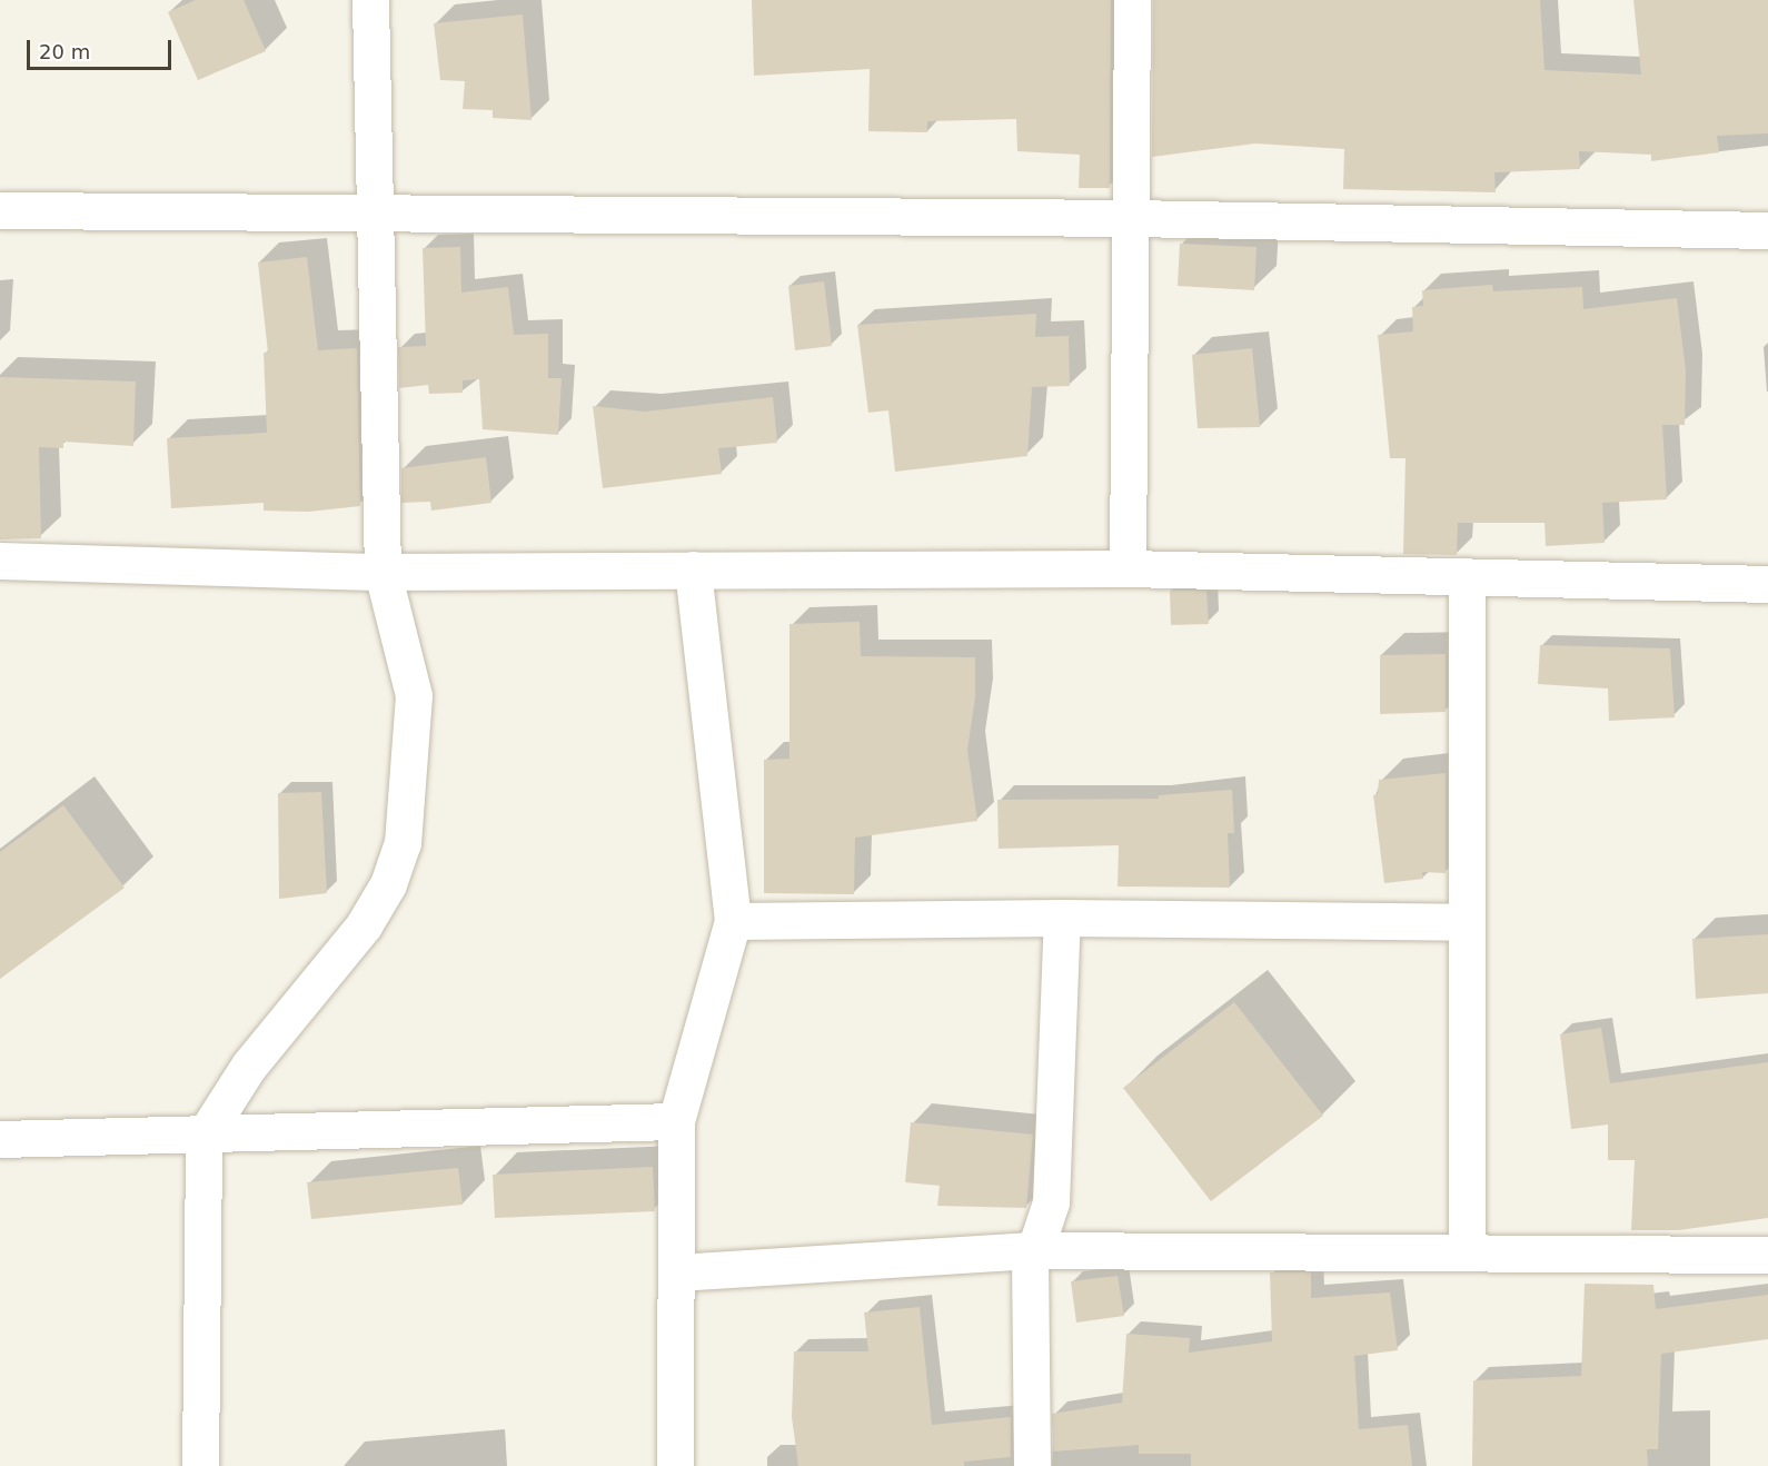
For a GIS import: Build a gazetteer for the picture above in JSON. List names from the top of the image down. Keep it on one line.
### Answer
{"scale_bar":"20 m"}
